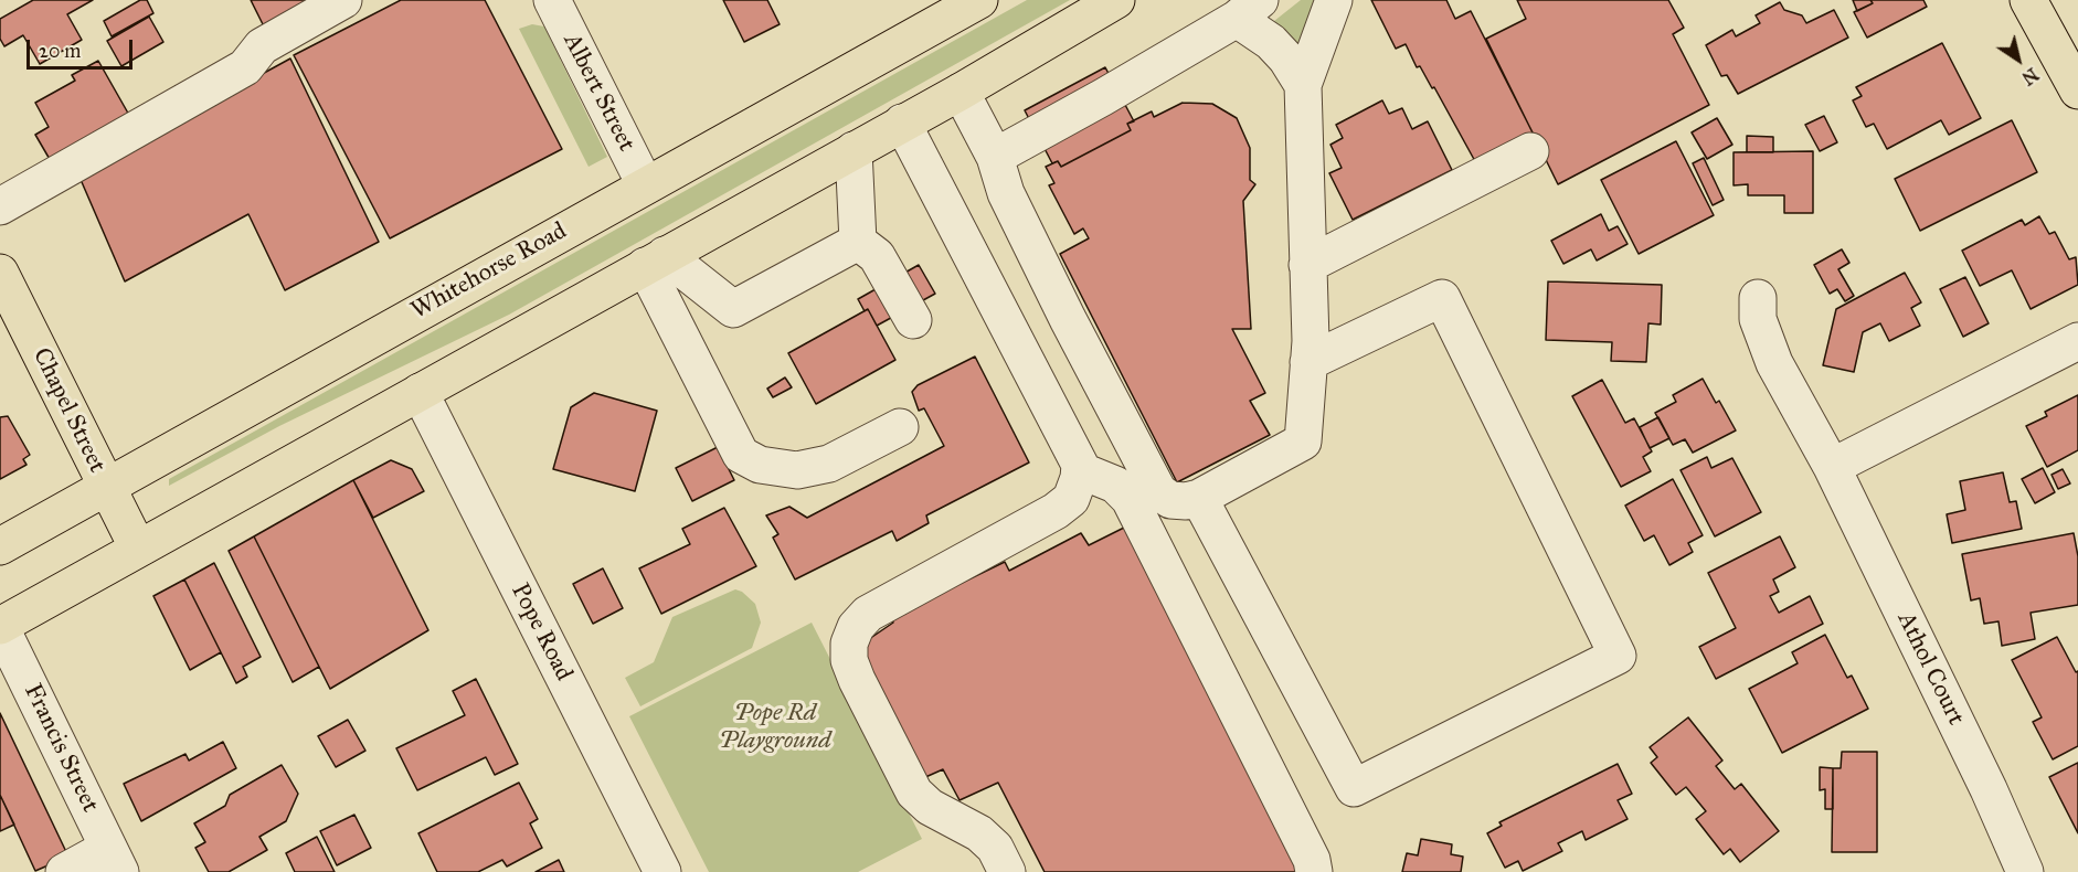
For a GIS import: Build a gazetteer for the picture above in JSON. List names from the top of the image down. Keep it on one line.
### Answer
{"streets":{"main road":["Whitehorse Road","Chapel Street"],"street":["Albert Street","Pope Road","Athol Court","Francis Street"]},"crossings":[["Albert Street","Whitehorse Road"],["Whitehorse Road","Chapel Street"]],"parks":["Pope Rd Playground"],"scale_bar":"20 m","north":"bottom right"}
